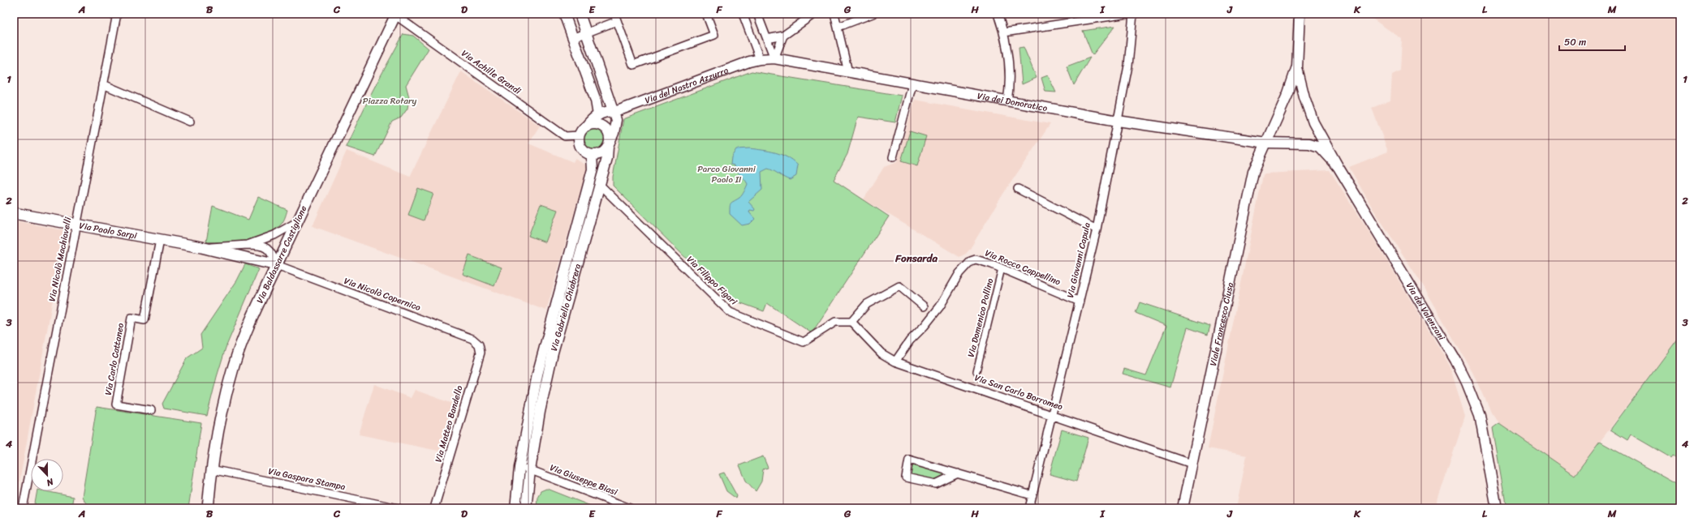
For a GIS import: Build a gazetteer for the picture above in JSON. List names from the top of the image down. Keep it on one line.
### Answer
{"streets":{"main road":["Via Paolo Sarpi","Via Baldassarre Castiglione"],"street":["Via Achille Grandi","Via del Nastro Azzurro","Via dei Donoratico","Via Nicolò Machiavelli","Via Giovanni Capula","Via Rocco Cappellino","Via Filippo Figari","Via Nicolò Copernico","Via Gabriello Chiabrera","Via dei Valenzani","Via Domenico Pollino","Viale Francesco Ciusa","Via Carlo Cattaneo","Via San Carlo Borromeo","Via Matteo Bandello","Via Gaspara Stampa","Via Giuseppe Biasi"]},"crossings":[["Via Achille Grandi","Via Baldassarre Castiglione"],["Via Achille Grandi","Via Gabriello Chiabrera"],["Via del Nastro Azzurro","Via dei Donoratico"],["Via del Nastro Azzurro","Via Gabriello Chiabrera"],["Via dei Donoratico","Via Giovanni Capula"],["Via dei Donoratico","Viale Francesco Ciusa"],["Via Paolo Sarpi","Via Baldassarre Castiglione"],["Via Paolo Sarpi","Via Nicolò Machiavelli"],["Via Paolo Sarpi","Via Nicolò Copernico"],["Via Paolo Sarpi","Via Carlo Cattaneo"],["Via Baldassarre Castiglione","Via Nicolò Copernico"],["Via Baldassarre Castiglione","Via Gaspara Stampa"],["Via Giovanni Capula","Via Rocco Cappellino"],["Via Giovanni Capula","Via San Carlo Borromeo"],["Via Rocco Cappellino","Via Domenico Pollino"],["Via Rocco Cappellino","Via San Carlo Borromeo"],["Via Filippo Figari","Via Gabriello Chiabrera"],["Via Filippo Figari","Via San Carlo Borromeo"],["Via Nicolò Copernico","Via Matteo Bandello"],["Via Gabriello Chiabrera","Via Giuseppe Biasi"],["Via dei Valenzani","Viale Francesco Ciusa"],["Viale Francesco Ciusa","Via San Carlo Borromeo"]],"districts":["Fonsarda"],"parks":["Piazza Rotary","Parco Giovanni Paolo II"],"scale_bar":"50 m","north":"bottom","grid":{"columns":["A","B","C","D","E","F","G","H","I","J","K","L","M"],"rows":["1","2","3","4"]}}
